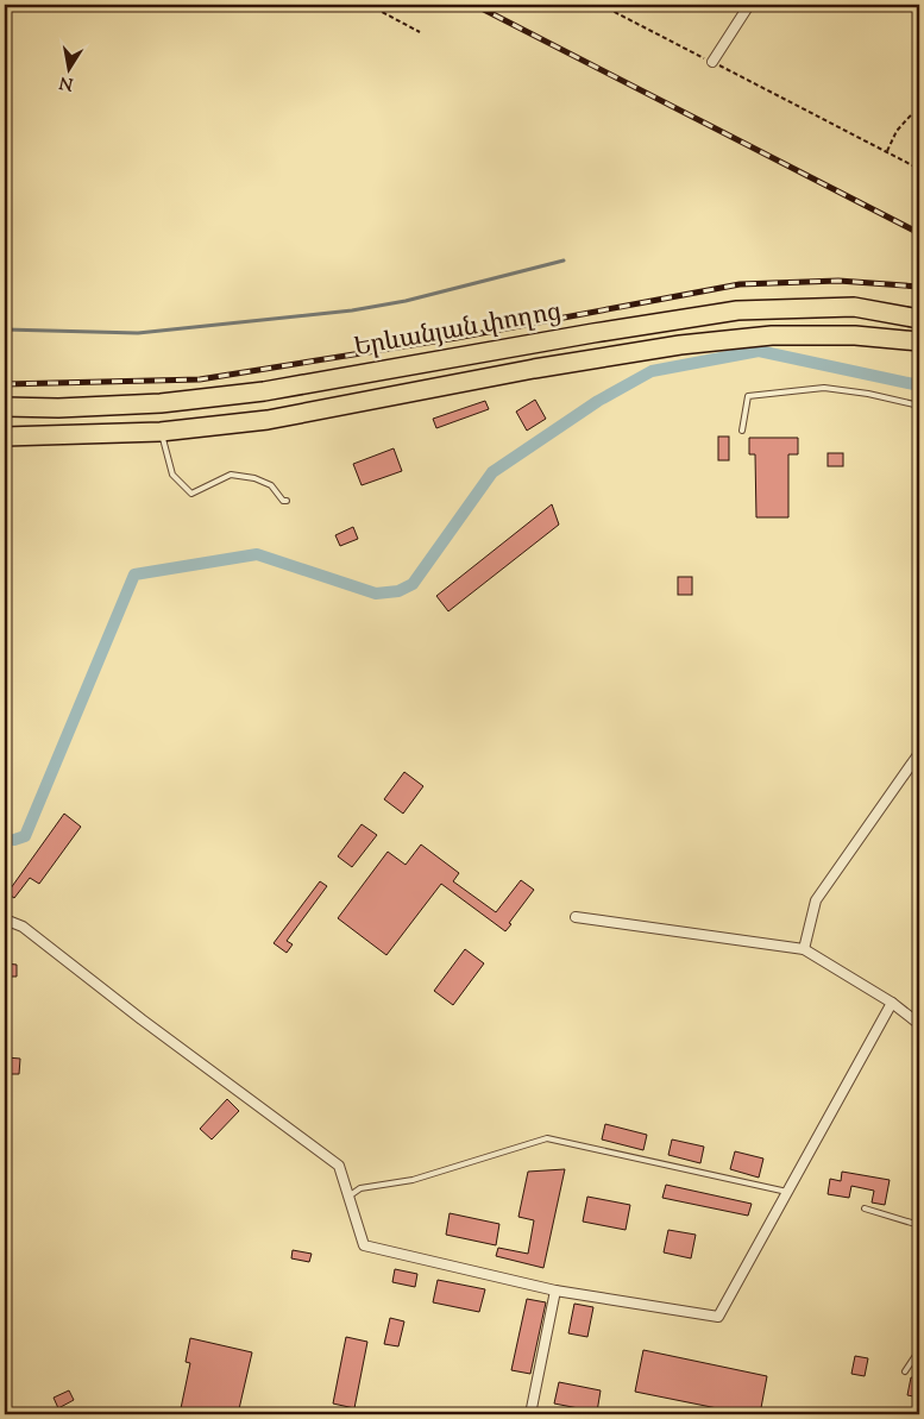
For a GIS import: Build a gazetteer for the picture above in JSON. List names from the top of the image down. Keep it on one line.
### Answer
{"streets":{"highway":["Երևանյան փողոց"]},"north":"bottom"}
